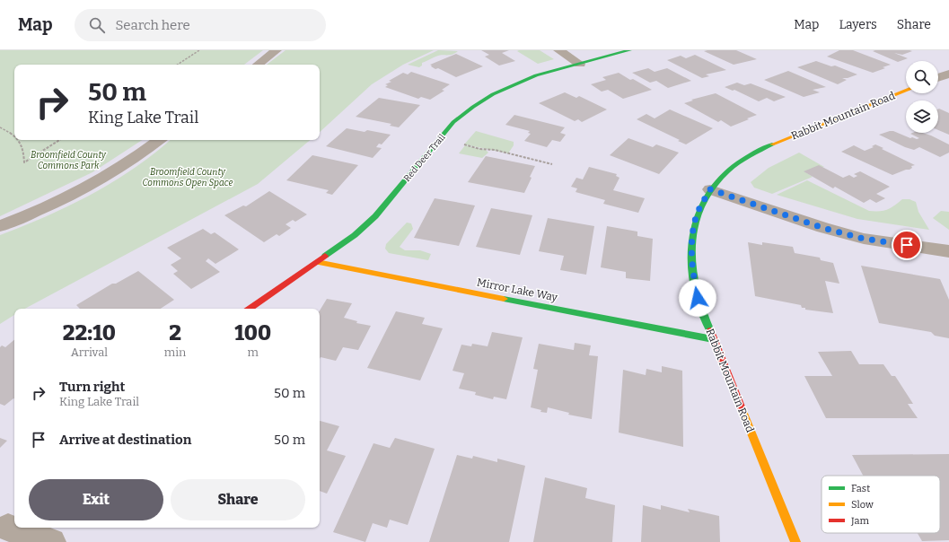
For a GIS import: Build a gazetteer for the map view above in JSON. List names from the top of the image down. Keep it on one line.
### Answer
{"streets":{"street":["Rabbit Mountain Road","Red Deer Trail","Mirror Lake Way"]},"crossings":[["Rabbit Mountain Road","Mirror Lake Way"],["Red Deer Trail","Mirror Lake Way"]],"parks":["Broomfield County Commons Park","Broomfield County Commons Open Space"],"legend":["Fast","Slow","Jam"],"page":{"header":"Map","search":"Search here","nav":["Map","Layers","Share"],"turn":["50 m","King Lake Trail"],"eta":["22:10","Arrival","2","min","100","m"],"list":[{"name":"Turn right","note":"King Lake Trail","value":"50 m"},{"name":"Arrive at destination","value":"50 m"}],"buttons":["Exit","Share"]}}
